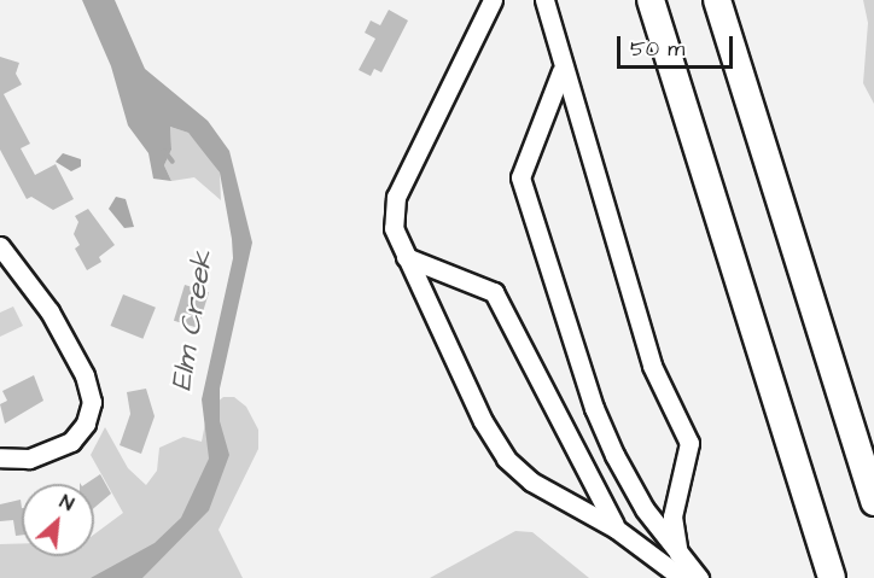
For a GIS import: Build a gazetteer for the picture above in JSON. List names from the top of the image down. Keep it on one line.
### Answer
{"water":["Elm Creek"],"scale_bar":"50 m","north":"top right"}
